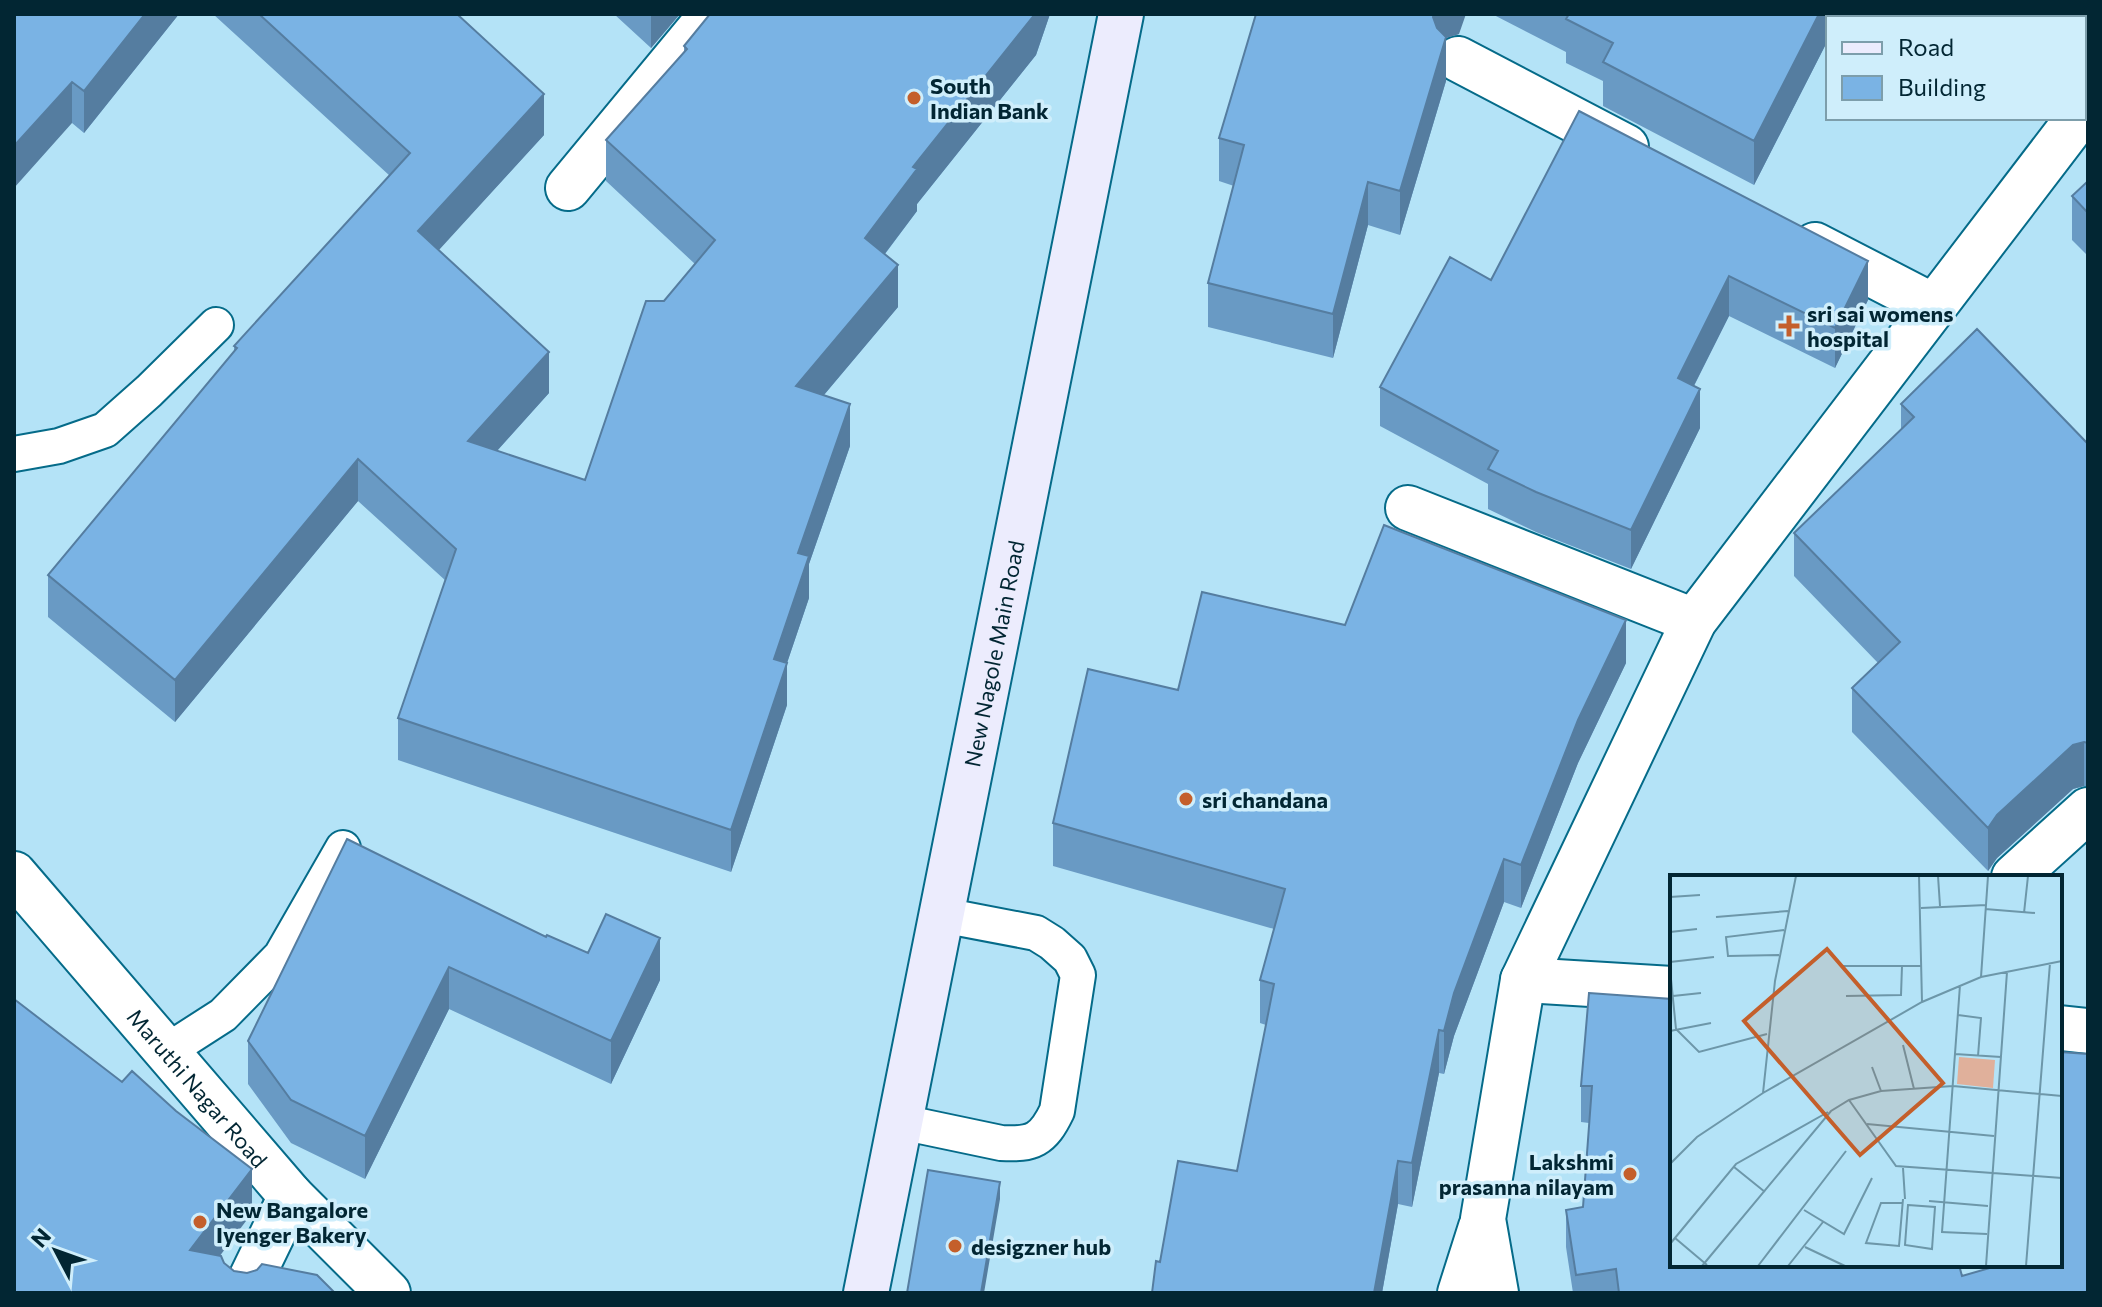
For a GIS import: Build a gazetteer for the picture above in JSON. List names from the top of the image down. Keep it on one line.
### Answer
{"streets":{"street":["New Nagole Main Road","Maruthi Nagar Road"]},"places":{"other":["South Indian Bank","sri chandana","Lakshmi prasanna nilayam","New Bangalore Iyenger Bakery","desigzner hub"],"health":["sri sai womens hospital"]},"legend":["Road","Building"],"north":"top left"}
